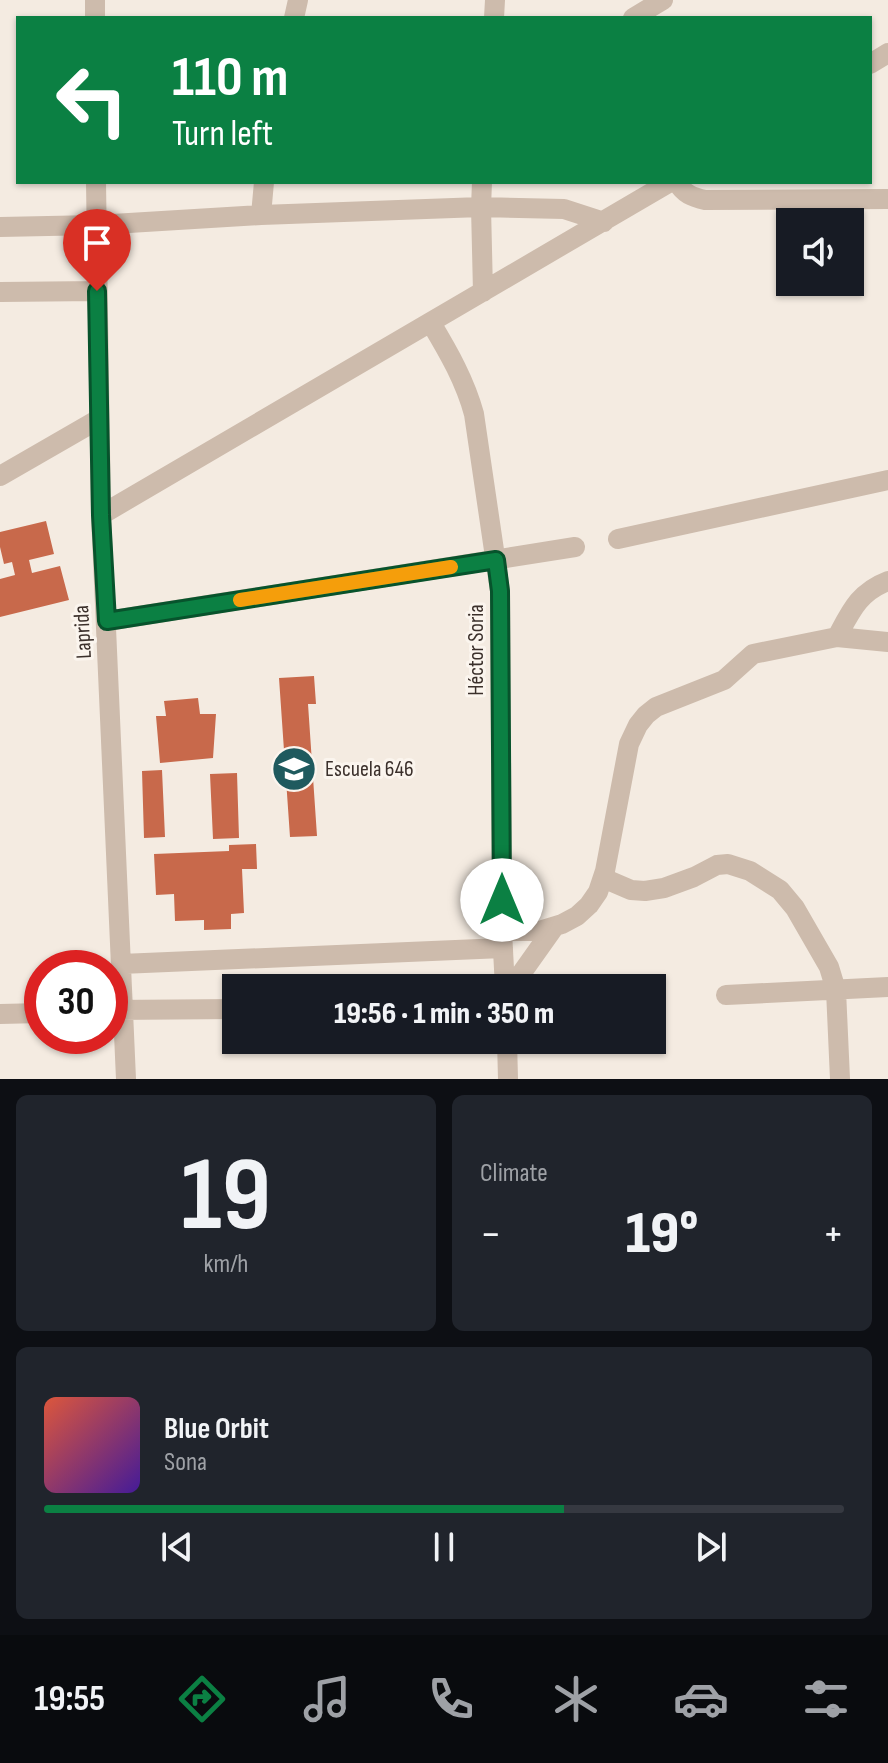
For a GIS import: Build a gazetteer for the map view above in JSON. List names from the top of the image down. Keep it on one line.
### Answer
{"streets":{"street":["Laprida","Héctor Soria"]},"places":{"school or university":["Escuela 646"]},"page":{"turn":["110 m","Turn left"],"limit":"30","trip":"19:56 · 1 min · 350 m","tile":[["19","km/h"],"Climate"],"heat":["−","19°","+"],"song":["Blue Orbit","Sona"],"tabs":"19:55"}}
